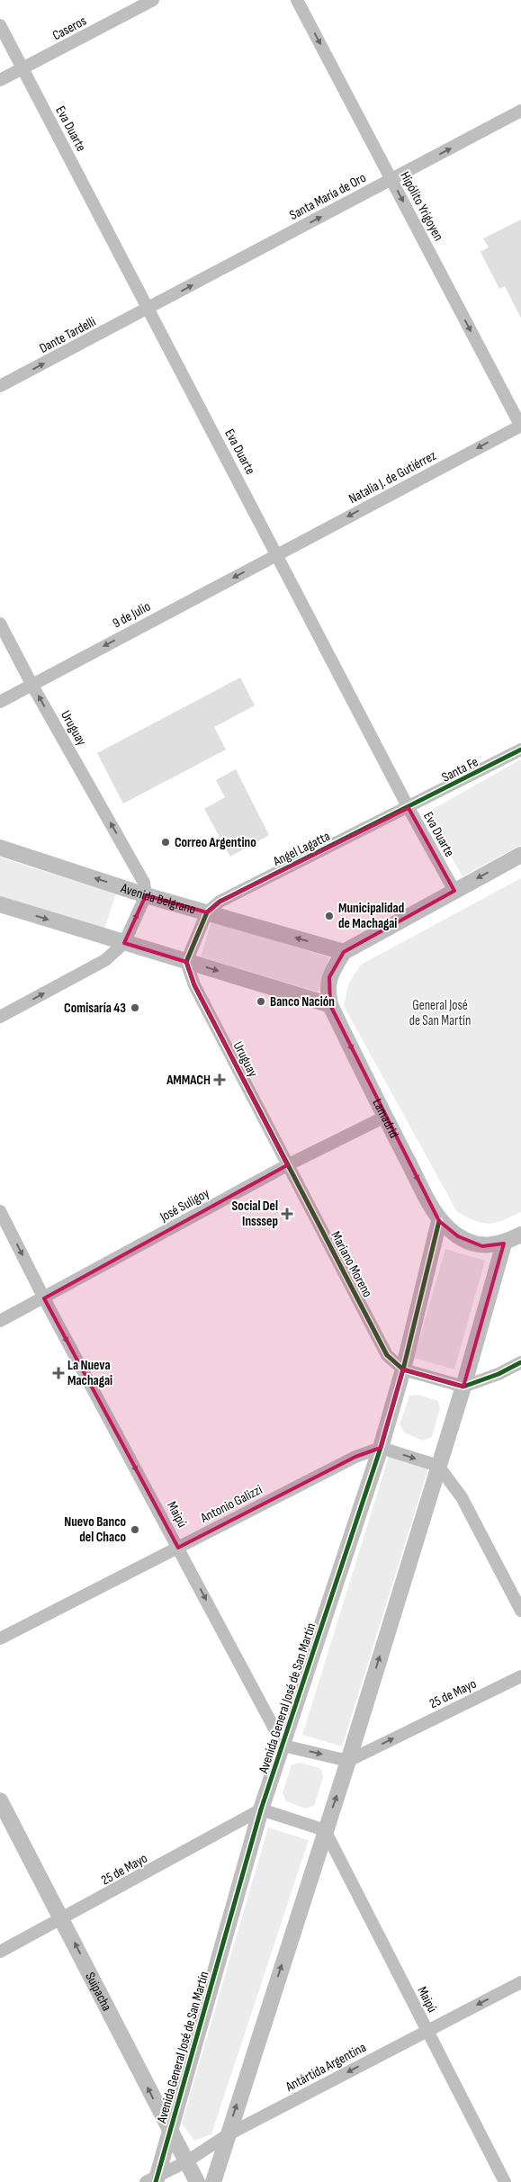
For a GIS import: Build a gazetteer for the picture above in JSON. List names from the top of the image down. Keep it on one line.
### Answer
{"streets":{"street":["Caseros","Eva Duarte","Santa María de Oro","Hipólito Yrigoyen","Dante Tardelli","Natalia J. de Gutiérrez","9 de Julio","Uruguay","Santa Fe","Angel Lagatta","Avenida Belgrano","Lamadrid","José Suligoy","Mariano Moreno","Antonio Galizzi","Maipú","25 de Mayo","Avenida General José de San Martín","Suipacha","Antártida Argentina"]},"crossings":[["Caseros","Eva Duarte"],["Eva Duarte","Santa María de Oro"],["Eva Duarte","Dante Tardelli"],["Eva Duarte","Natalia J. de Gutiérrez"],["Eva Duarte","9 de Julio"],["Eva Duarte","Santa Fe"],["Eva Duarte","Angel Lagatta"],["Santa María de Oro","Hipólito Yrigoyen"],["Santa María de Oro","Dante Tardelli"],["Hipólito Yrigoyen","Natalia J. de Gutiérrez"],["Natalia J. de Gutiérrez","9 de Julio"],["9 de Julio","Uruguay"],["Uruguay","Avenida Belgrano"],["Uruguay","José Suligoy"],["Uruguay","Mariano Moreno"],["Santa Fe","Angel Lagatta"],["Angel Lagatta","Avenida Belgrano"],["Avenida Belgrano","Lamadrid"],["Lamadrid","José Suligoy"],["Lamadrid","Avenida General José de San Martín"],["José Suligoy","Mariano Moreno"],["José Suligoy","Maipú"],["Mariano Moreno","Avenida General José de San Martín"],["Antonio Galizzi","Maipú"],["Antonio Galizzi","Avenida General José de San Martín"],["Maipú","Avenida General José de San Martín"],["Maipú","Antártida Argentina"],["25 de Mayo","Avenida General José de San Martín"],["25 de Mayo","Suipacha"],["Avenida General José de San Martín","Suipacha"],["Avenida General José de San Martín","Antártida Argentina"],["Suipacha","Antártida Argentina"]],"one_way":["Santa María de Oro","Hipólito Yrigoyen","Dante Tardelli","Natalia J. de Gutiérrez","9 de Julio","Uruguay","Lamadrid","Maipú","25 de Mayo","Suipacha","Antártida Argentina"],"parks":["General José de San Martín"],"places":{"other":["Correo Argentino","Municipalidad de Machagai","Banco Nación","Comisaría 43","Nuevo Banco del Chaco"],"health":["AMMACH","Social Del Insssep","La Nueva Machagai"]}}
